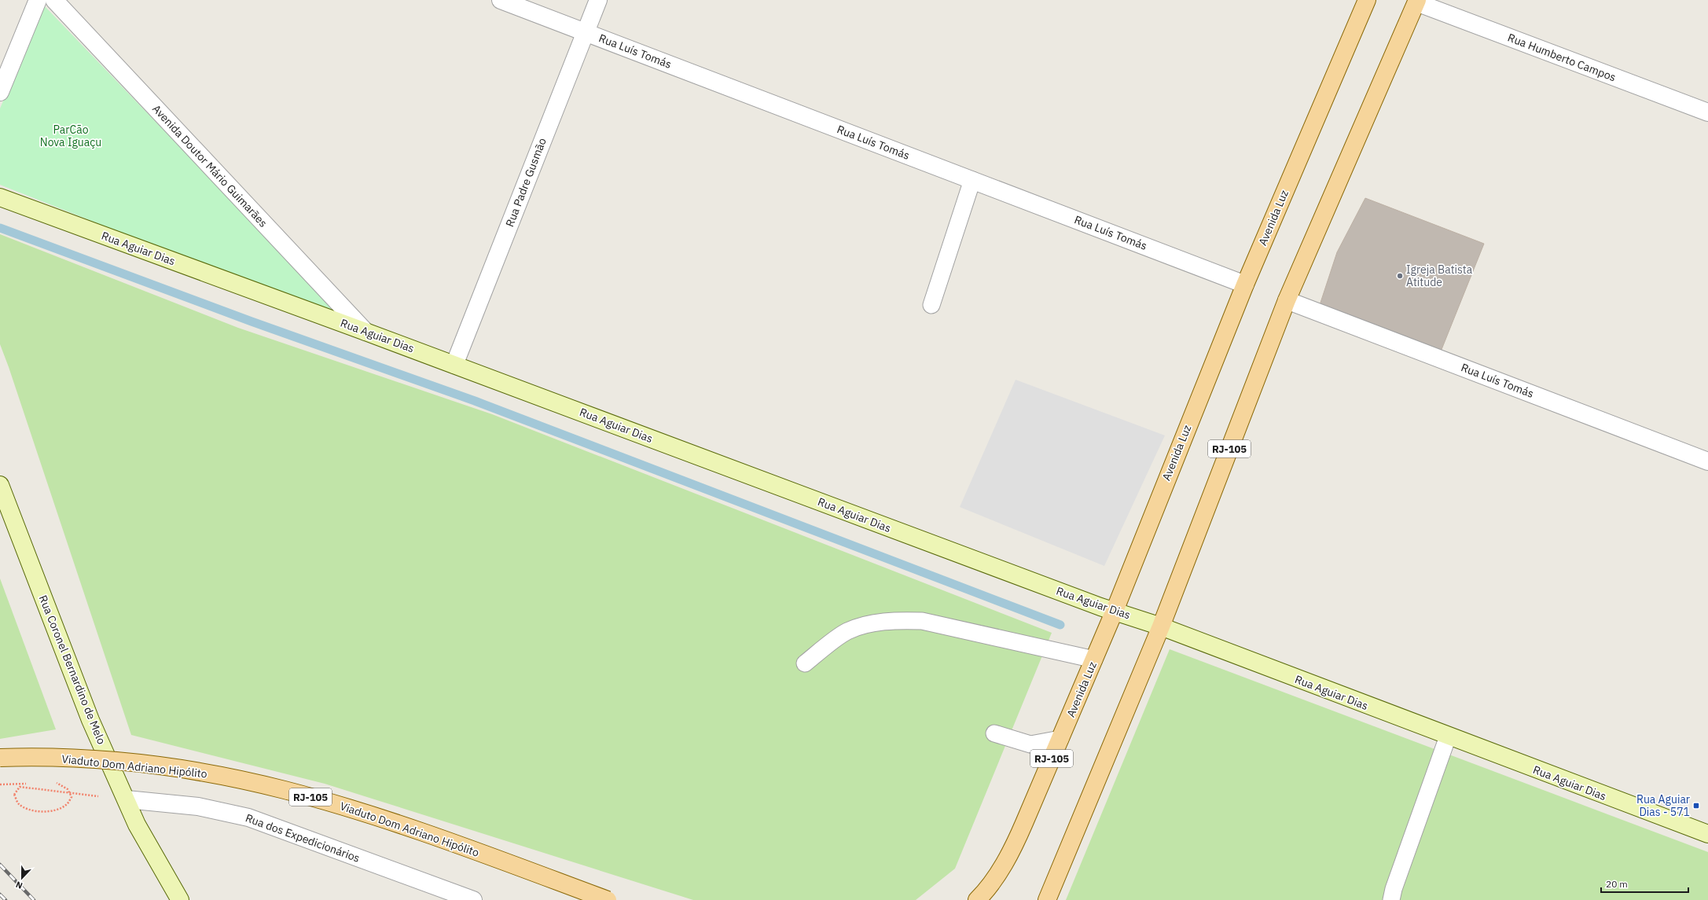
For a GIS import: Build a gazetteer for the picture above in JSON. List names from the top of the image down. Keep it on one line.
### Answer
{"streets":{"main road":["Avenida Luz","Rua Aguiar Dias","RJ-105","Rua Coronel Bernardino de Melo","Viaduto Dom Adriano Hipólito"],"street":["Rua Luís Tomás","Rua Humberto Campos","Avenida Doutor Mário Guimarães","Rua Padre Gusmão","Rua dos Expedicionários"]},"crossings":[["Rua Luís Tomás","Rua Padre Gusmão"],["Rua Luís Tomás","Avenida Luz"],["Rua Luís Tomás","RJ-105"],["Rua Humberto Campos","RJ-105"],["Avenida Doutor Mário Guimarães","Rua Aguiar Dias"],["Rua Padre Gusmão","Rua Aguiar Dias"],["Avenida Luz","Rua Aguiar Dias"],["Rua Aguiar Dias","RJ-105"],["Rua Coronel Bernardino de Melo","Rua dos Expedicionários"]],"parks":["ParCão Nova Iguaçu"],"places":{"other":["Igreja Batista Atitude"],"transit":["Rua Aguiar Dias - 571"]},"scale_bar":"20 m","north":"bottom"}
